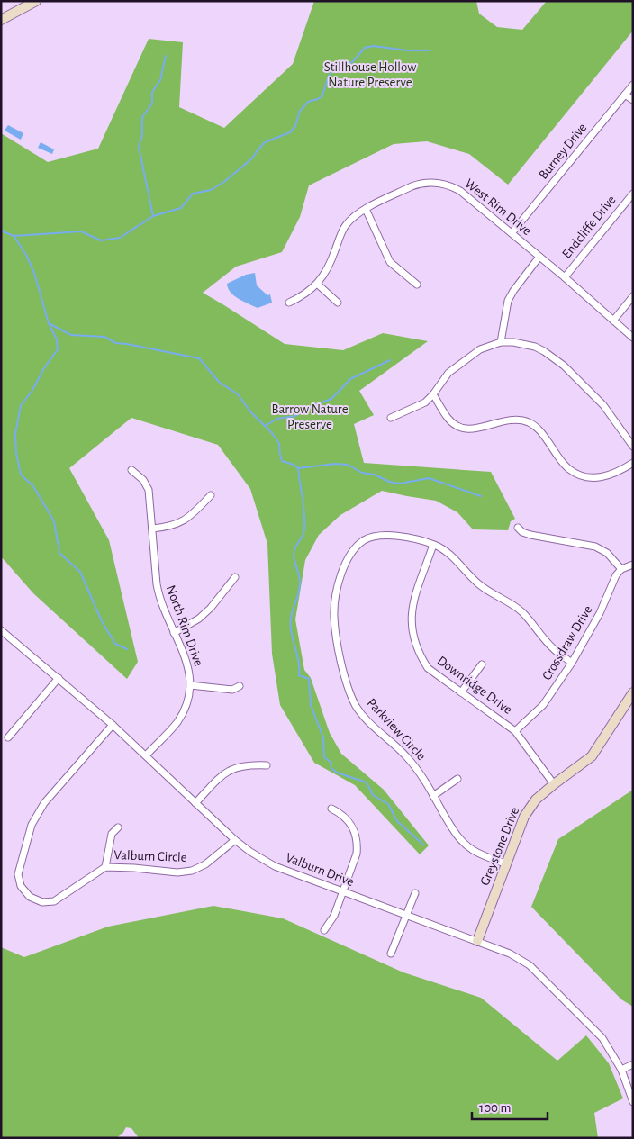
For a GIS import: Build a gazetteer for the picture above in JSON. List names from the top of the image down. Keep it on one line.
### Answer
{"streets":{"street":["Burney Drive","West Rim Drive","Endcliffe Drive","North Rim Drive","Crossdraw Drive","Downridge Drive","Parkview Circle","Greystone Drive","Valburn Circle","Valburn Drive"]},"crossings":[["Burney Drive","West Rim Drive"],["West Rim Drive","Endcliffe Drive"],["North Rim Drive","Valburn Drive"],["Crossdraw Drive","Downridge Drive"],["Crossdraw Drive","Parkview Circle"],["Downridge Drive","Parkview Circle"],["Downridge Drive","Greystone Drive"],["Parkview Circle","Greystone Drive"],["Greystone Drive","Valburn Drive"],["Valburn Circle","Valburn Drive"]],"parks":["Stillhouse Hollow Nature Preserve","Barrow Nature Preserve"],"scale_bar":"100 m"}
